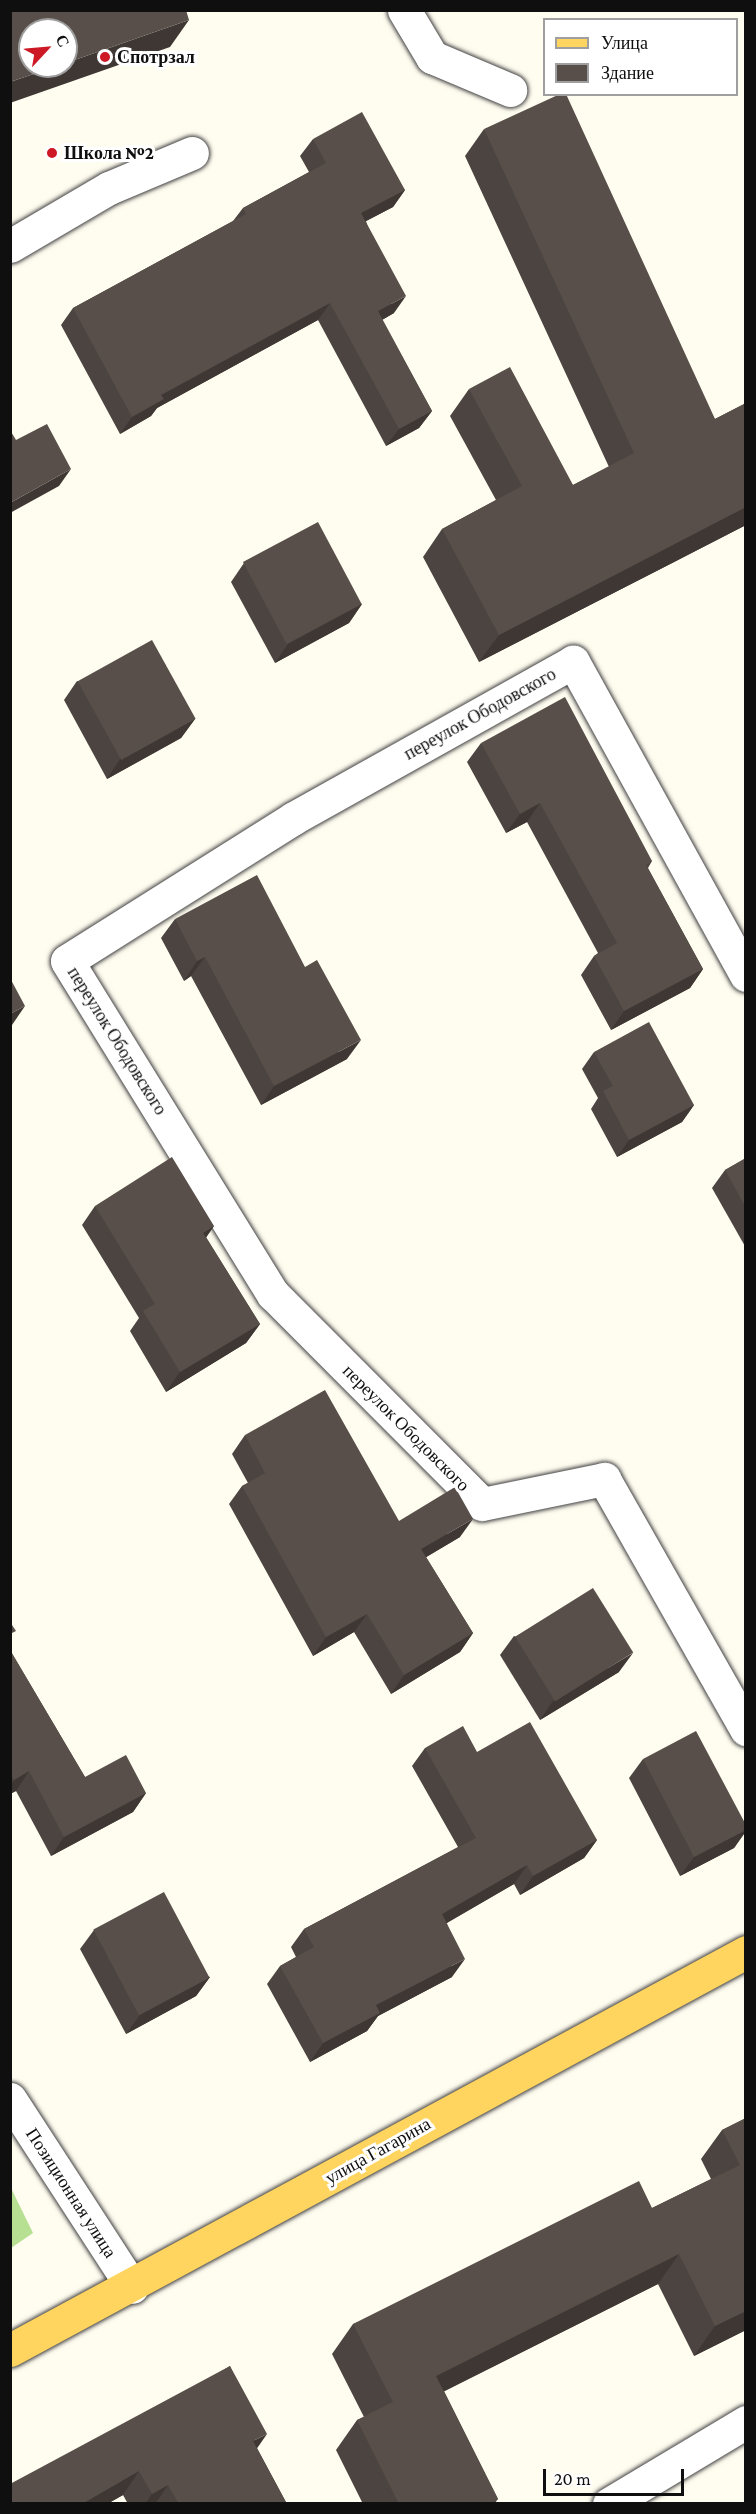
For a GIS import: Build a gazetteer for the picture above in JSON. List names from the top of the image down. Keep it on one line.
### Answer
{"streets":{"main road":["улица Гагарина"],"street":["переулок Ободовского","Позиционная улица"]},"crossings":[["улица Гагарина","Позиционная улица"]],"places":["Спотрзал","Школа №2"],"legend":["Улица","Здание"],"scale_bar":"20 m","north":"top right"}
